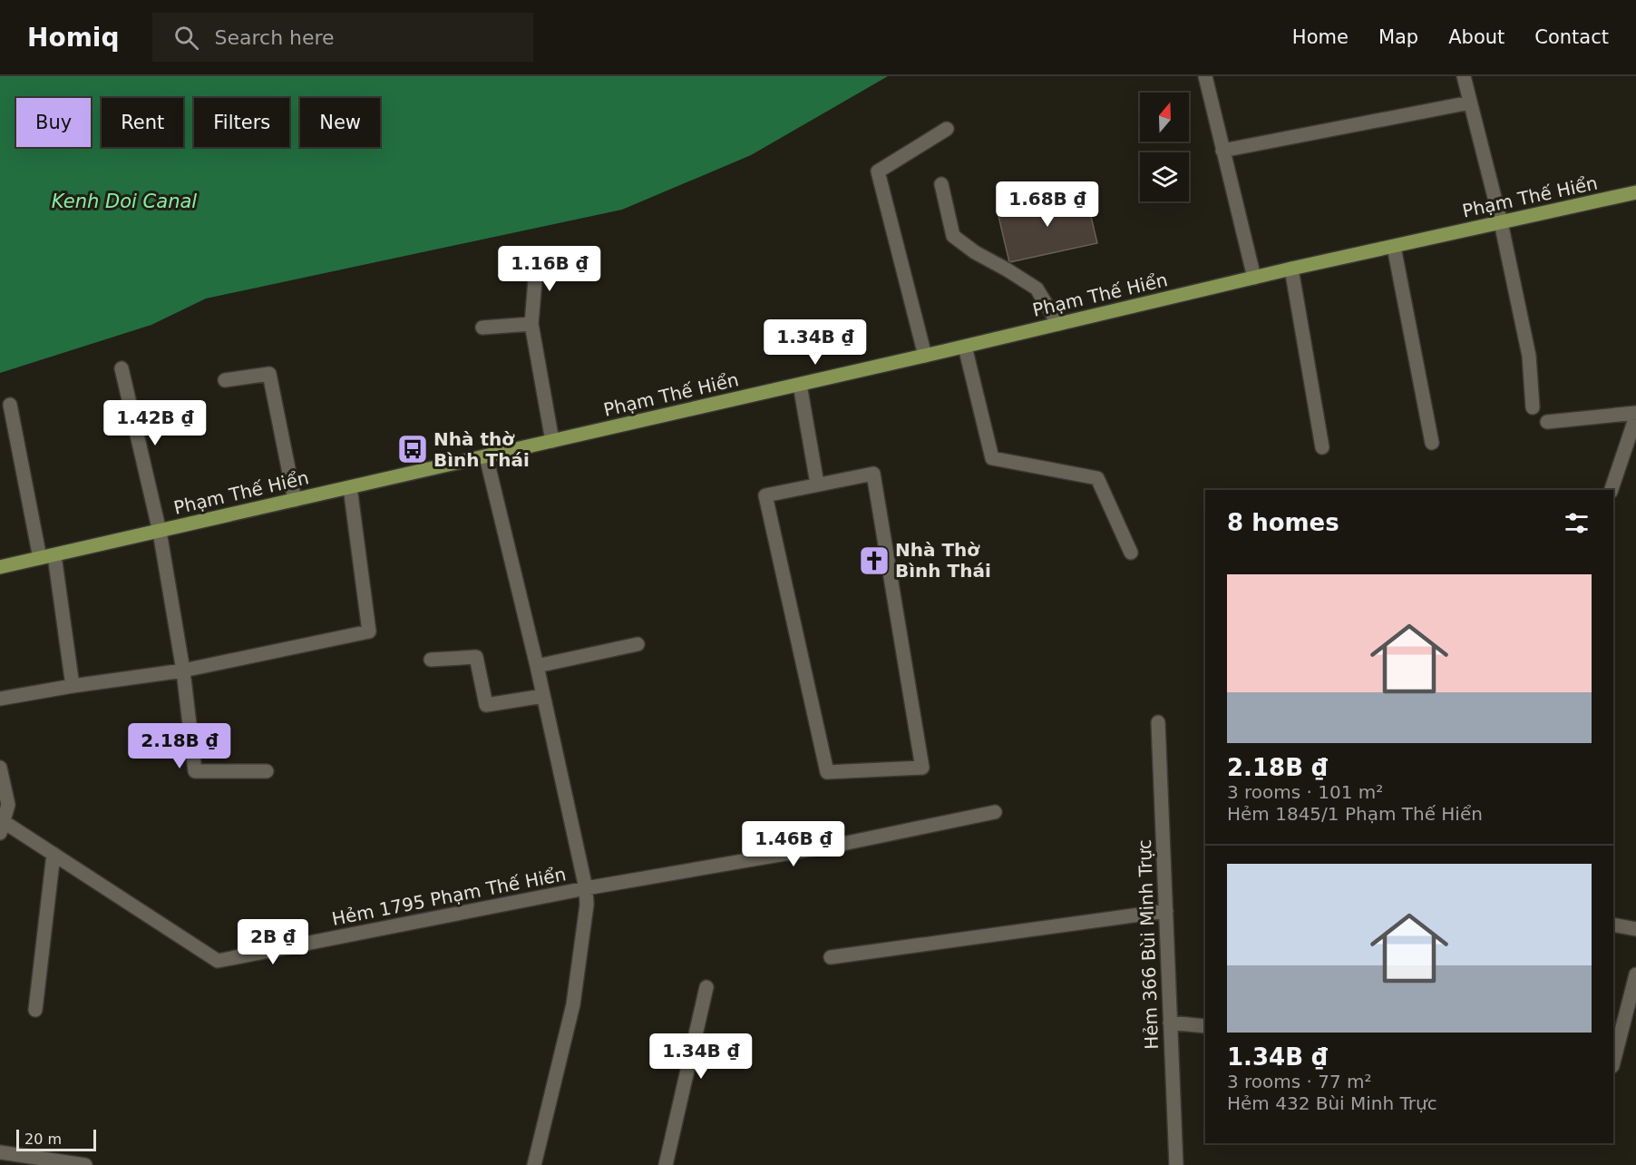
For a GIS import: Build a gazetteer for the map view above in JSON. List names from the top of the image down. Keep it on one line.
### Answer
{"streets":{"main road":["Phạm Thế Hiển"],"street":["Hẻm 1795 Phạm Thế Hiển","Hẻm 366 Bùi Minh Trực"]},"crossings":[["Phạm Thế Hiển","Hẻm 1795 Phạm Thế Hiển"]],"water":["Kenh Doi Canal"],"places":{"bus stop":["Nhà thờ Bình Thái"],"church":["Nhà Thờ Bình Thái"]},"scale_bar":"20 m","north":"top","page":{"header":"Homiq","search":"Search here","nav":["Home","Map","About","Contact"],"chip":["Buy","Rent","Filters","New"],"price":["1.68B ₫","1.16B ₫","1.34B ₫","1.42B ₫","2.18B ₫","1.46B ₫","2B ₫","1.34B ₫"],"heading":"8 homes","list":[{"name":"2.18B ₫","note":"3 rooms · 101 m² · Hẻm 1845/1 Phạm Thế Hiển"},{"name":"1.34B ₫","note":"3 rooms · 77 m² · Hẻm 432 Bùi Minh Trực"}],"scale":"20 m"}}
